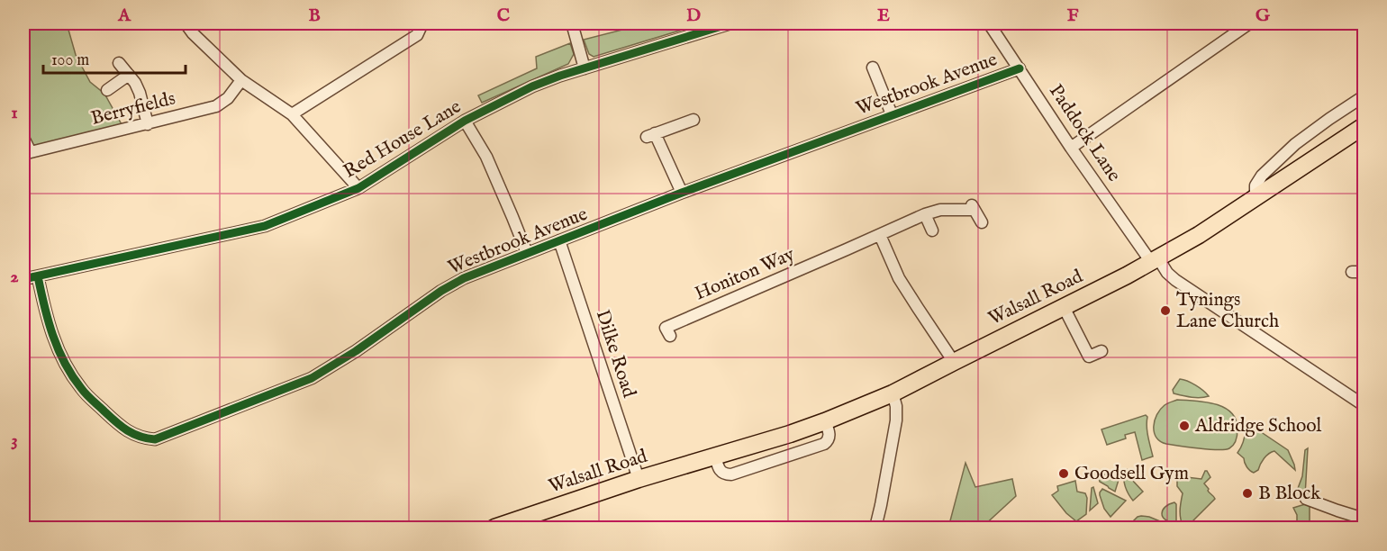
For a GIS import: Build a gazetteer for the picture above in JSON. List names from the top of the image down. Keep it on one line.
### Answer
{"streets":{"main road":["Walsall Road"],"street":["Westbrook Avenue","Berryfields","Paddock Lane","Red House Lane","Honiton Way","Dilke Road"]},"crossings":[["Westbrook Avenue","Paddock Lane"],["Westbrook Avenue","Red House Lane"],["Westbrook Avenue","Dilke Road"],["Paddock Lane","Walsall Road"],["Walsall Road","Dilke Road"]],"places":["Tynings Lane Church","Aldridge School","Goodsell Gym","B Block"],"scale_bar":"100 m","grid":{"columns":["A","B","C","D","E","F","G"],"rows":["1","2","3"]}}
